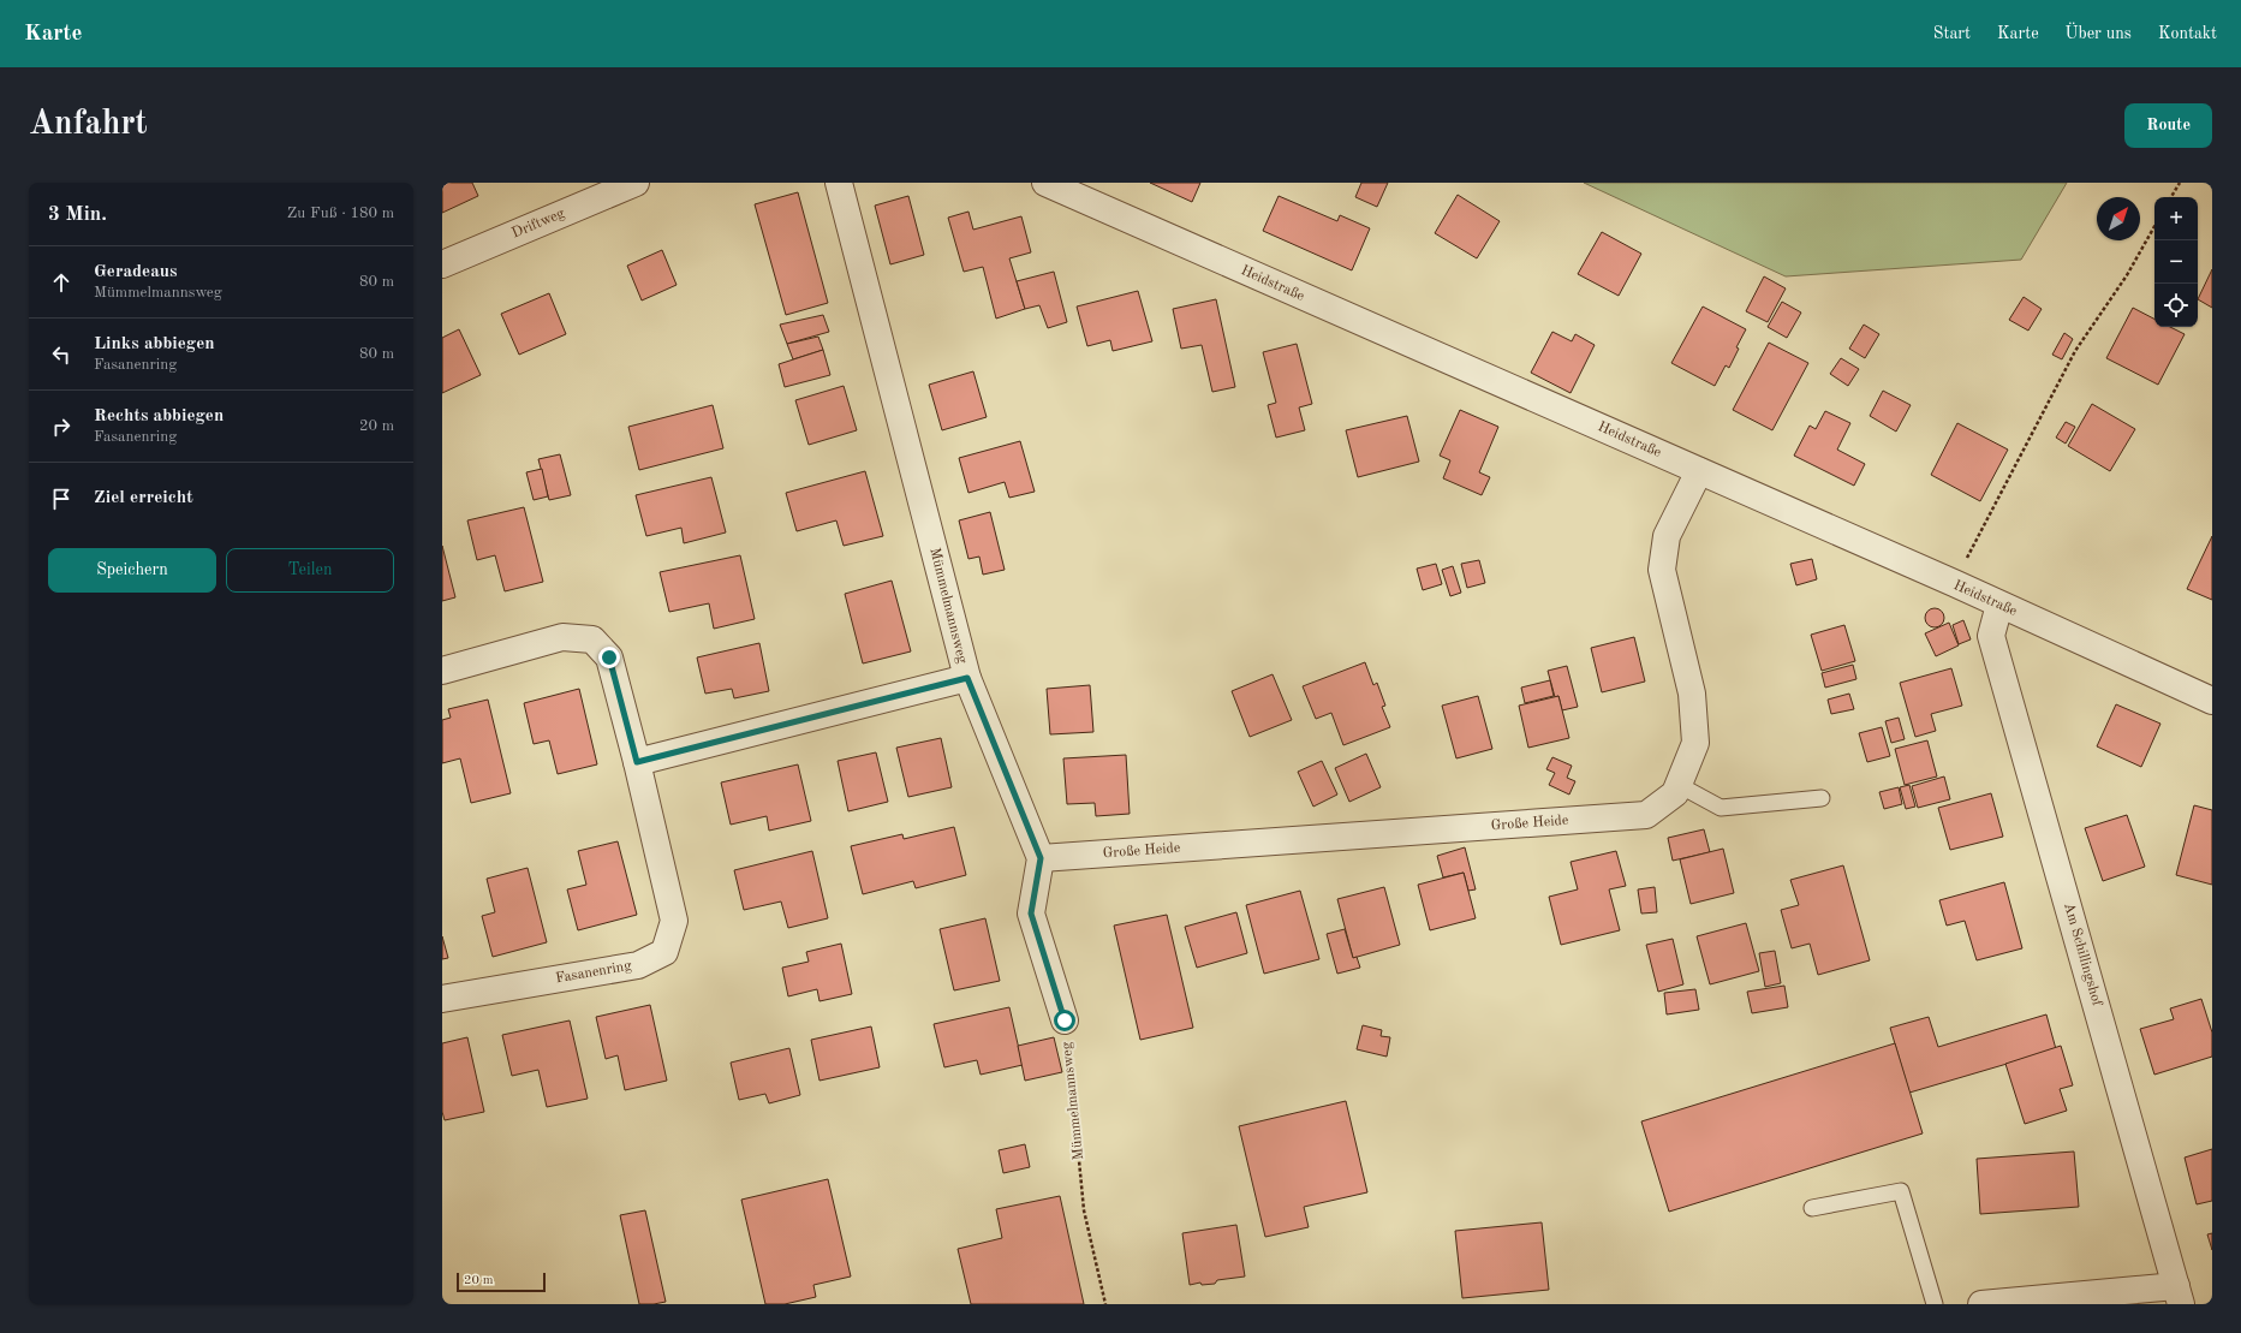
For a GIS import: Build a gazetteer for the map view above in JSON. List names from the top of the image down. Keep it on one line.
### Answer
{"streets":{"street":["Driftweg","Heidstraße","Mümmelmannsweg","Große Heide","Am Schillingshof","Fasanenring"]},"crossings":[["Heidstraße","Große Heide"],["Heidstraße","Am Schillingshof"],["Mümmelmannsweg","Große Heide"]],"scale_bar":"20 m","north":"top right","page":{"header":"Karte","nav":["Start","Karte","Über uns","Kontakt"],"buttons":["Route",["Speichern","Teilen"]],"title":"Anfahrt","heading":["3 Min.","Zu Fuß · 180 m"],"map_buttons":["+","−"],"list":[["Geradeaus","Mümmelmannsweg","80 m"],["Links abbiegen","Fasanenring","80 m"],["Rechts abbiegen","Fasanenring","20 m"],"Ziel erreicht"],"scale":"20 m"}}
